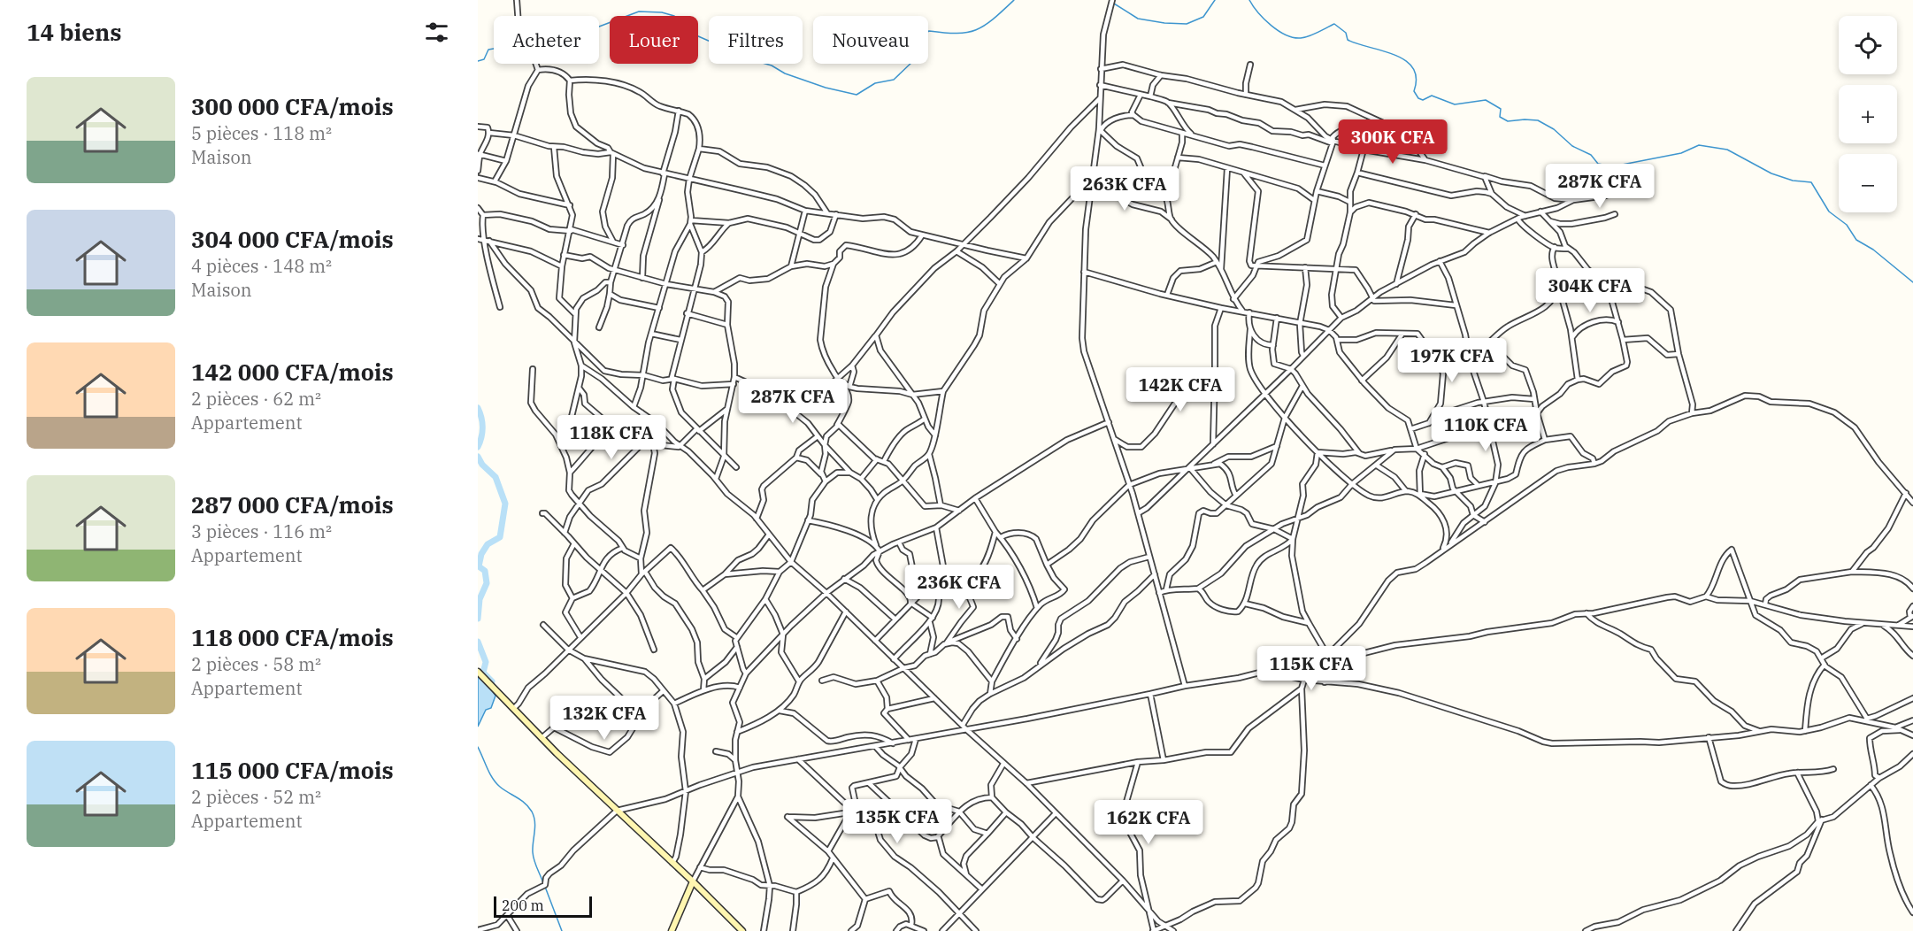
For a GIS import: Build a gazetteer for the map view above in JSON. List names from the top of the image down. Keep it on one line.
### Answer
{"scale_bar":"200 m","page":{"heading":"14 biens","map_buttons":["+","−"],"chip":["Acheter","Louer","Filtres","Nouveau"],"list":[{"name":"300 000 CFA/mois","note":"5 pièces · 118 m² · Maison"},{"name":"304 000 CFA/mois","note":"4 pièces · 148 m² · Maison"},{"name":"142 000 CFA/mois","note":"2 pièces · 62 m² · Appartement"},{"name":"287 000 CFA/mois","note":"3 pièces · 116 m² · Appartement"},{"name":"118 000 CFA/mois","note":"2 pièces · 58 m² · Appartement"},{"name":"115 000 CFA/mois","note":"2 pièces · 52 m² · Appartement"}],"price":["300K CFA","287K CFA","263K CFA","304K CFA","197K CFA","142K CFA","287K CFA","110K CFA","118K CFA","236K CFA","115K CFA","132K CFA","135K CFA","162K CFA"],"scale":"200 m"}}
